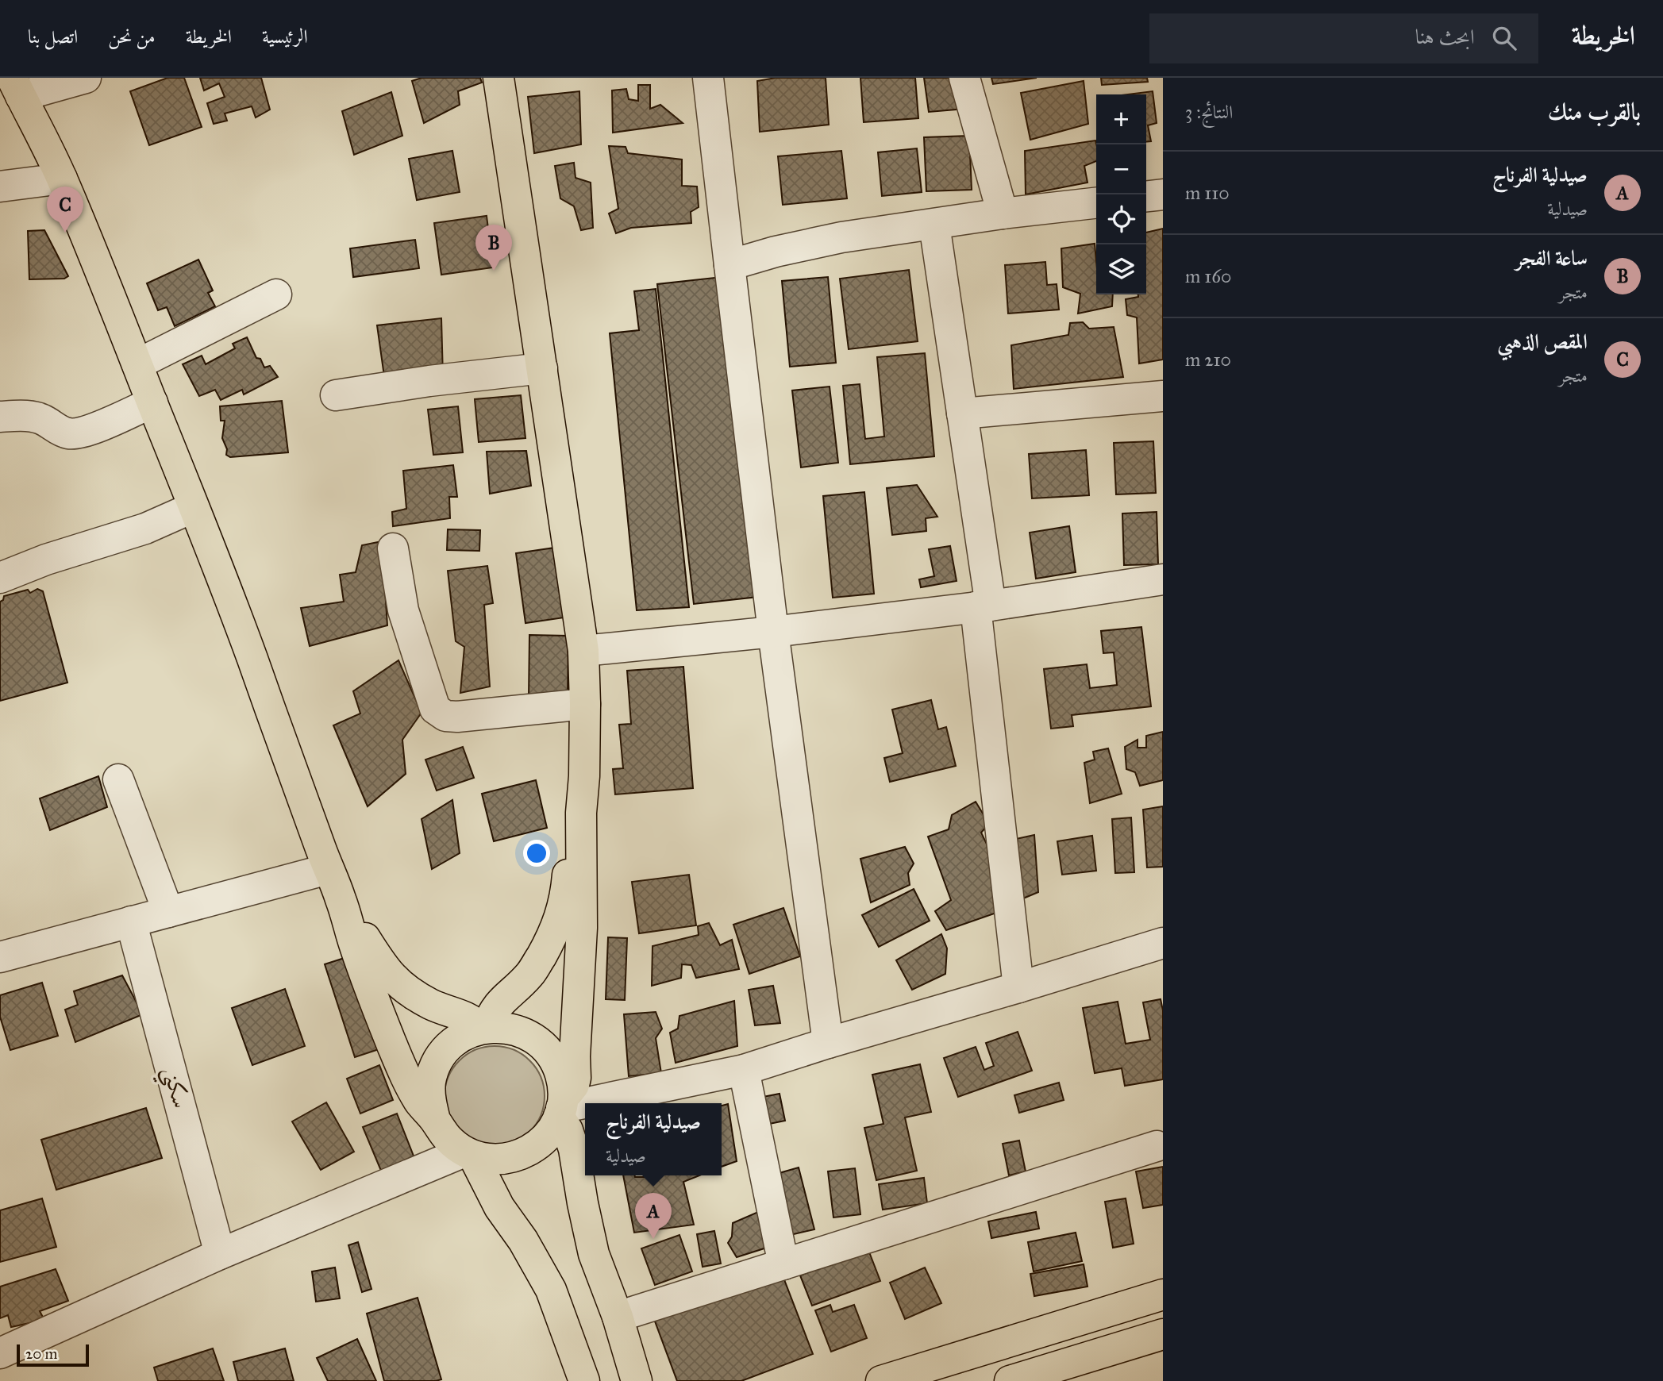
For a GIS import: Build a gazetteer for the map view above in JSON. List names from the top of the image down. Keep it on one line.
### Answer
{"streets":{"street":["سكني"]},"scale_bar":"20 m","page":{"header":"الخريطة","search":"ابحث هنا","nav":["الرئيسية","الخريطة","من نحن","اتصل بنا"],"heading":["بالقرب منك","النتائج: 3"],"map_buttons":["+","−"],"list":[{"mark":"A","name":"صيدلية الفرناج","note":"صيدلية","value":"110 m"},{"mark":"B","name":"ساعة الفجر","note":"متجر","value":"160 m"},{"mark":"C","name":"المقص الذهبي","note":"متجر","value":"210 m"}],"pins":["C","B","A"],"popup":["صيدلية الفرناج","صيدلية"],"scale":"20 m"}}
